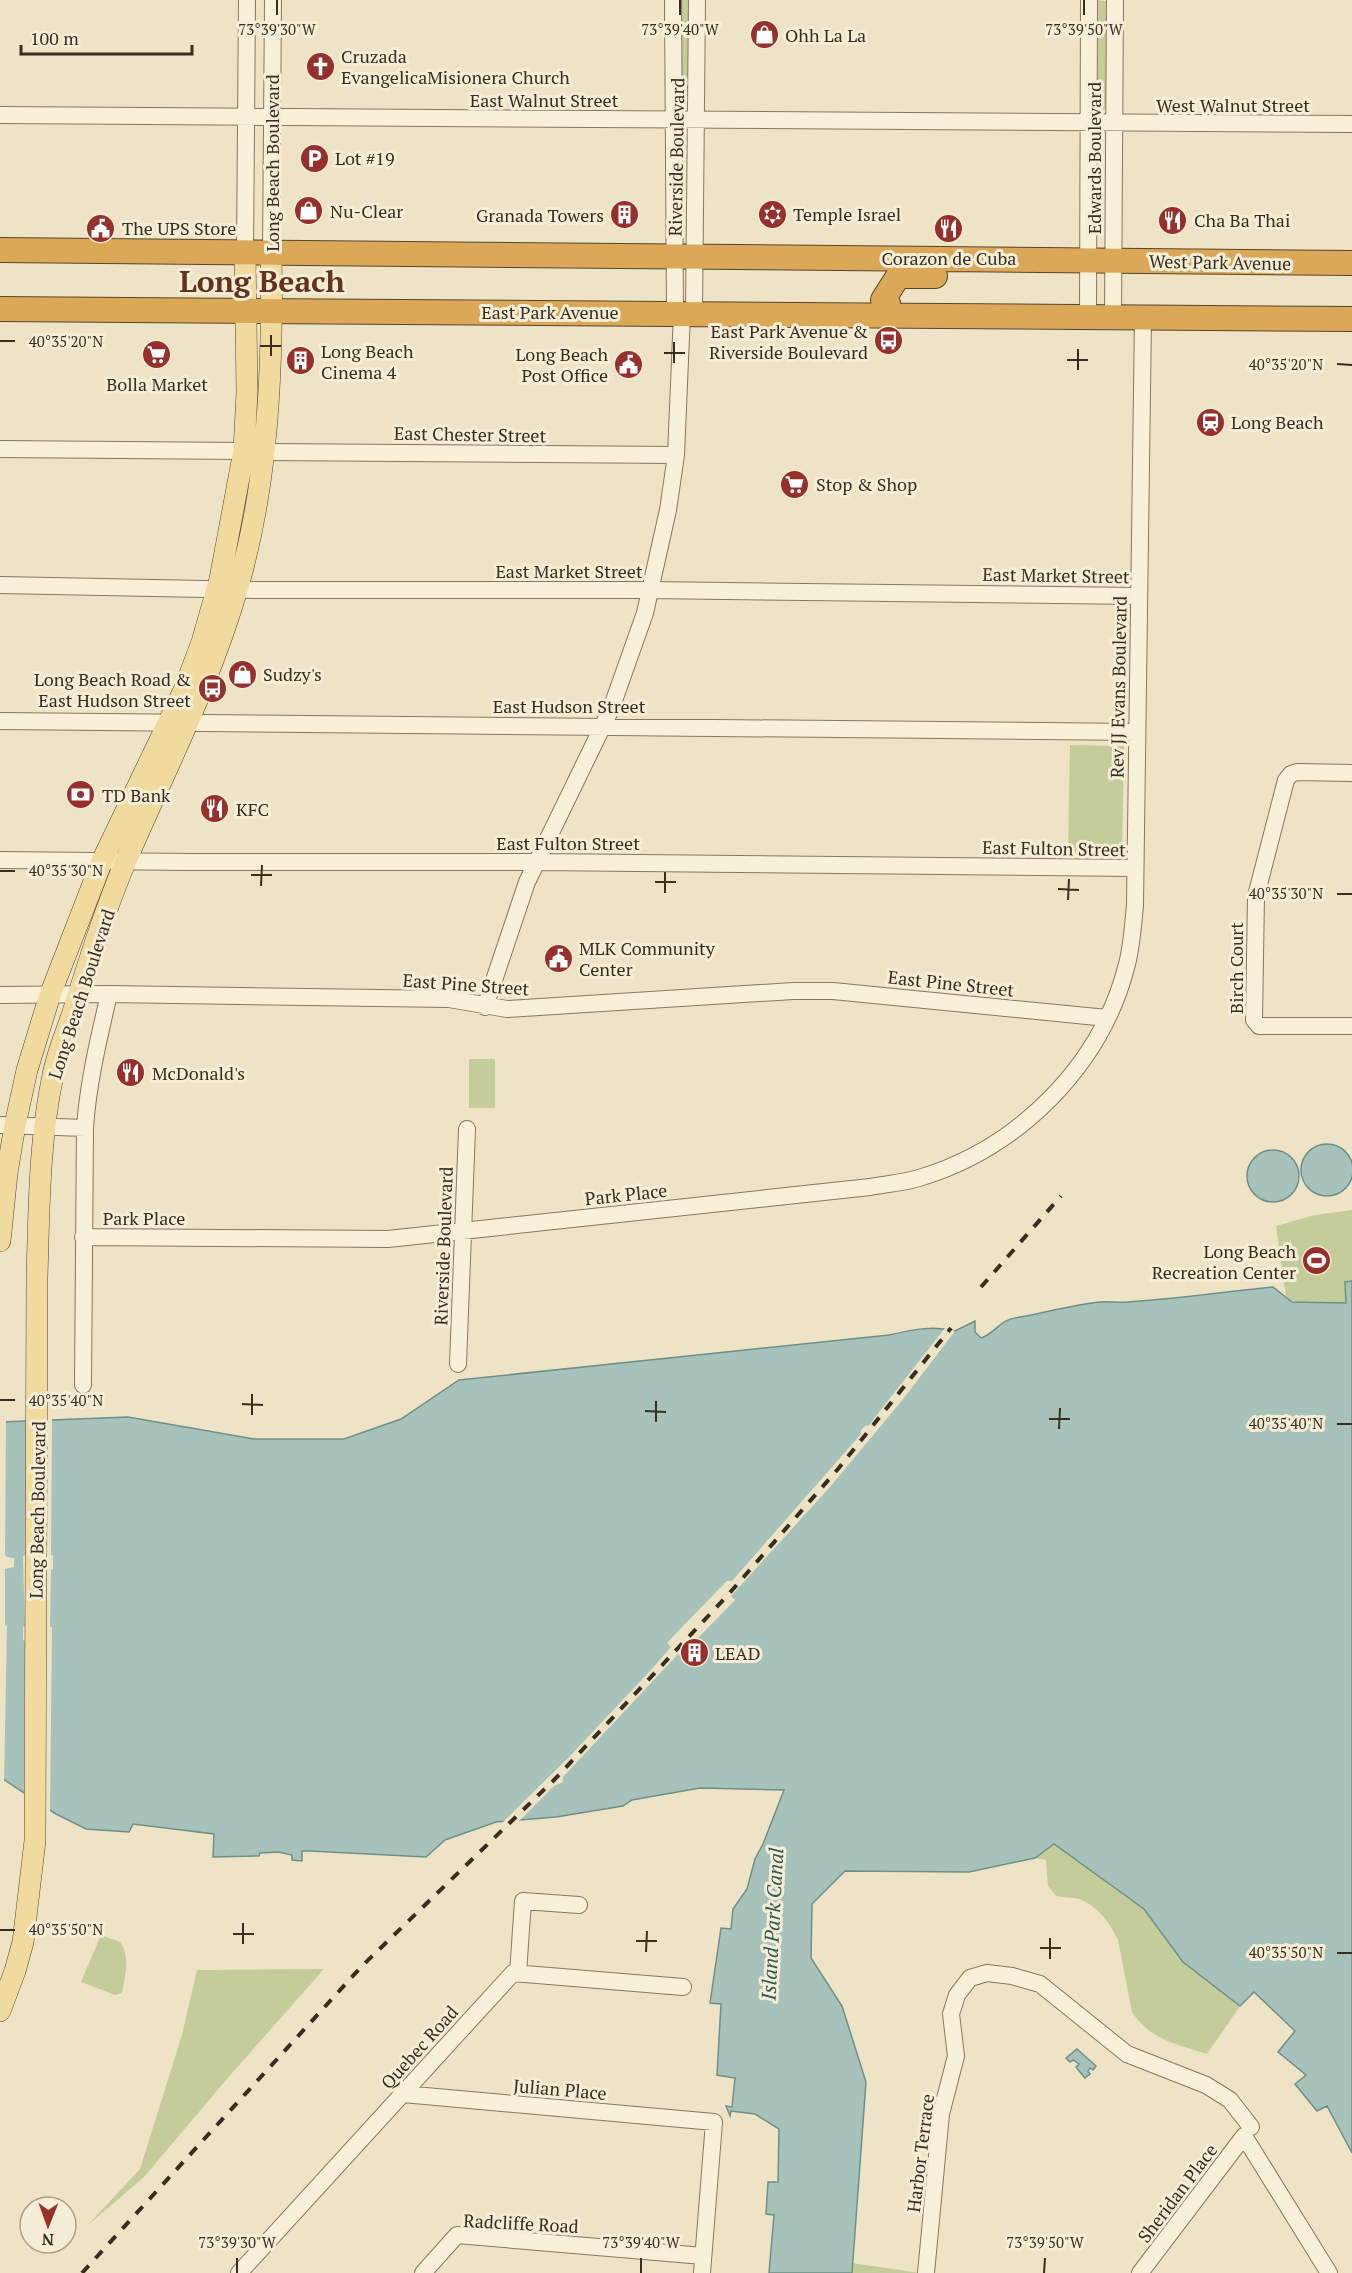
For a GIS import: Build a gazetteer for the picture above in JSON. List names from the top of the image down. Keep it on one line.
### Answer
{"streets":{"highway":["West Park Avenue","East Park Avenue"],"main road":["Long Beach Boulevard"],"street":["East Walnut Street","West Walnut Street","Riverside Boulevard","Edwards Boulevard","East Chester Street","East Market Street","Rev JJ Evans Boulevard","East Hudson Street","East Fulton Street","Birch Court","East Pine Street","Park Place","Quebec Road","Julian Place","Harbor Terrace","Sheridan Place","Radcliffe Road"]},"crossings":[["East Walnut Street","West Walnut Street"],["East Walnut Street","Riverside Boulevard"],["East Walnut Street","Edwards Boulevard"],["East Walnut Street","Long Beach Boulevard"],["West Walnut Street","Edwards Boulevard"],["Riverside Boulevard","East Park Avenue"],["Riverside Boulevard","East Chester Street"],["Riverside Boulevard","East Market Street"],["Riverside Boulevard","East Hudson Street"],["Riverside Boulevard","East Fulton Street"],["Riverside Boulevard","East Pine Street"],["Riverside Boulevard","Park Place"],["Edwards Boulevard","West Park Avenue"],["Edwards Boulevard","East Park Avenue"],["Long Beach Boulevard","East Park Avenue"],["Long Beach Boulevard","East Chester Street"],["Long Beach Boulevard","East Market Street"],["Long Beach Boulevard","East Hudson Street"],["Long Beach Boulevard","East Fulton Street"],["Long Beach Boulevard","East Pine Street"],["Long Beach Boulevard","Park Place"],["East Market Street","Rev JJ Evans Boulevard"],["Rev JJ Evans Boulevard","East Hudson Street"],["Rev JJ Evans Boulevard","East Fulton Street"],["Rev JJ Evans Boulevard","East Pine Street"],["Rev JJ Evans Boulevard","Park Place"],["East Pine Street","Park Place"],["Quebec Road","Julian Place"],["Julian Place","Radcliffe Road"],["Harbor Terrace","Sheridan Place"]],"districts":["Long Beach"],"water":["Island Park Canal"],"places":{"shop":["Ohh La La","Nu-Clear","Sudzy's"],"church":["Cruzada EvangelicaMisionera Church"],"parking":["Lot #19"],"synagogue":["Temple Israel"],"building":["Granada Towers","Long Beach Cinema 4","LEAD"],"restaurant":["Cha Ba Thai","Corazon de Cuba","KFC","McDonald's"],"public building":["The UPS Store","Long Beach Post Office","MLK Community Center"],"bus stop":["East Park Avenue & Riverside Boulevard","Long Beach Road & East Hudson Street"],"supermarket":["Bolla Market","Stop & Shop"],"station":["Long Beach"],"bank":["TD Bank"],"sports":["Long Beach Recreation Center"]},"scale_bar":"100 m","north":"bottom","coordinates":["73°39'30\"W","73°39'40\"W","73°39'50\"W","40°35'20\"N","40°35'30\"N","40°35'40\"N","40°35'50\"N"]}
